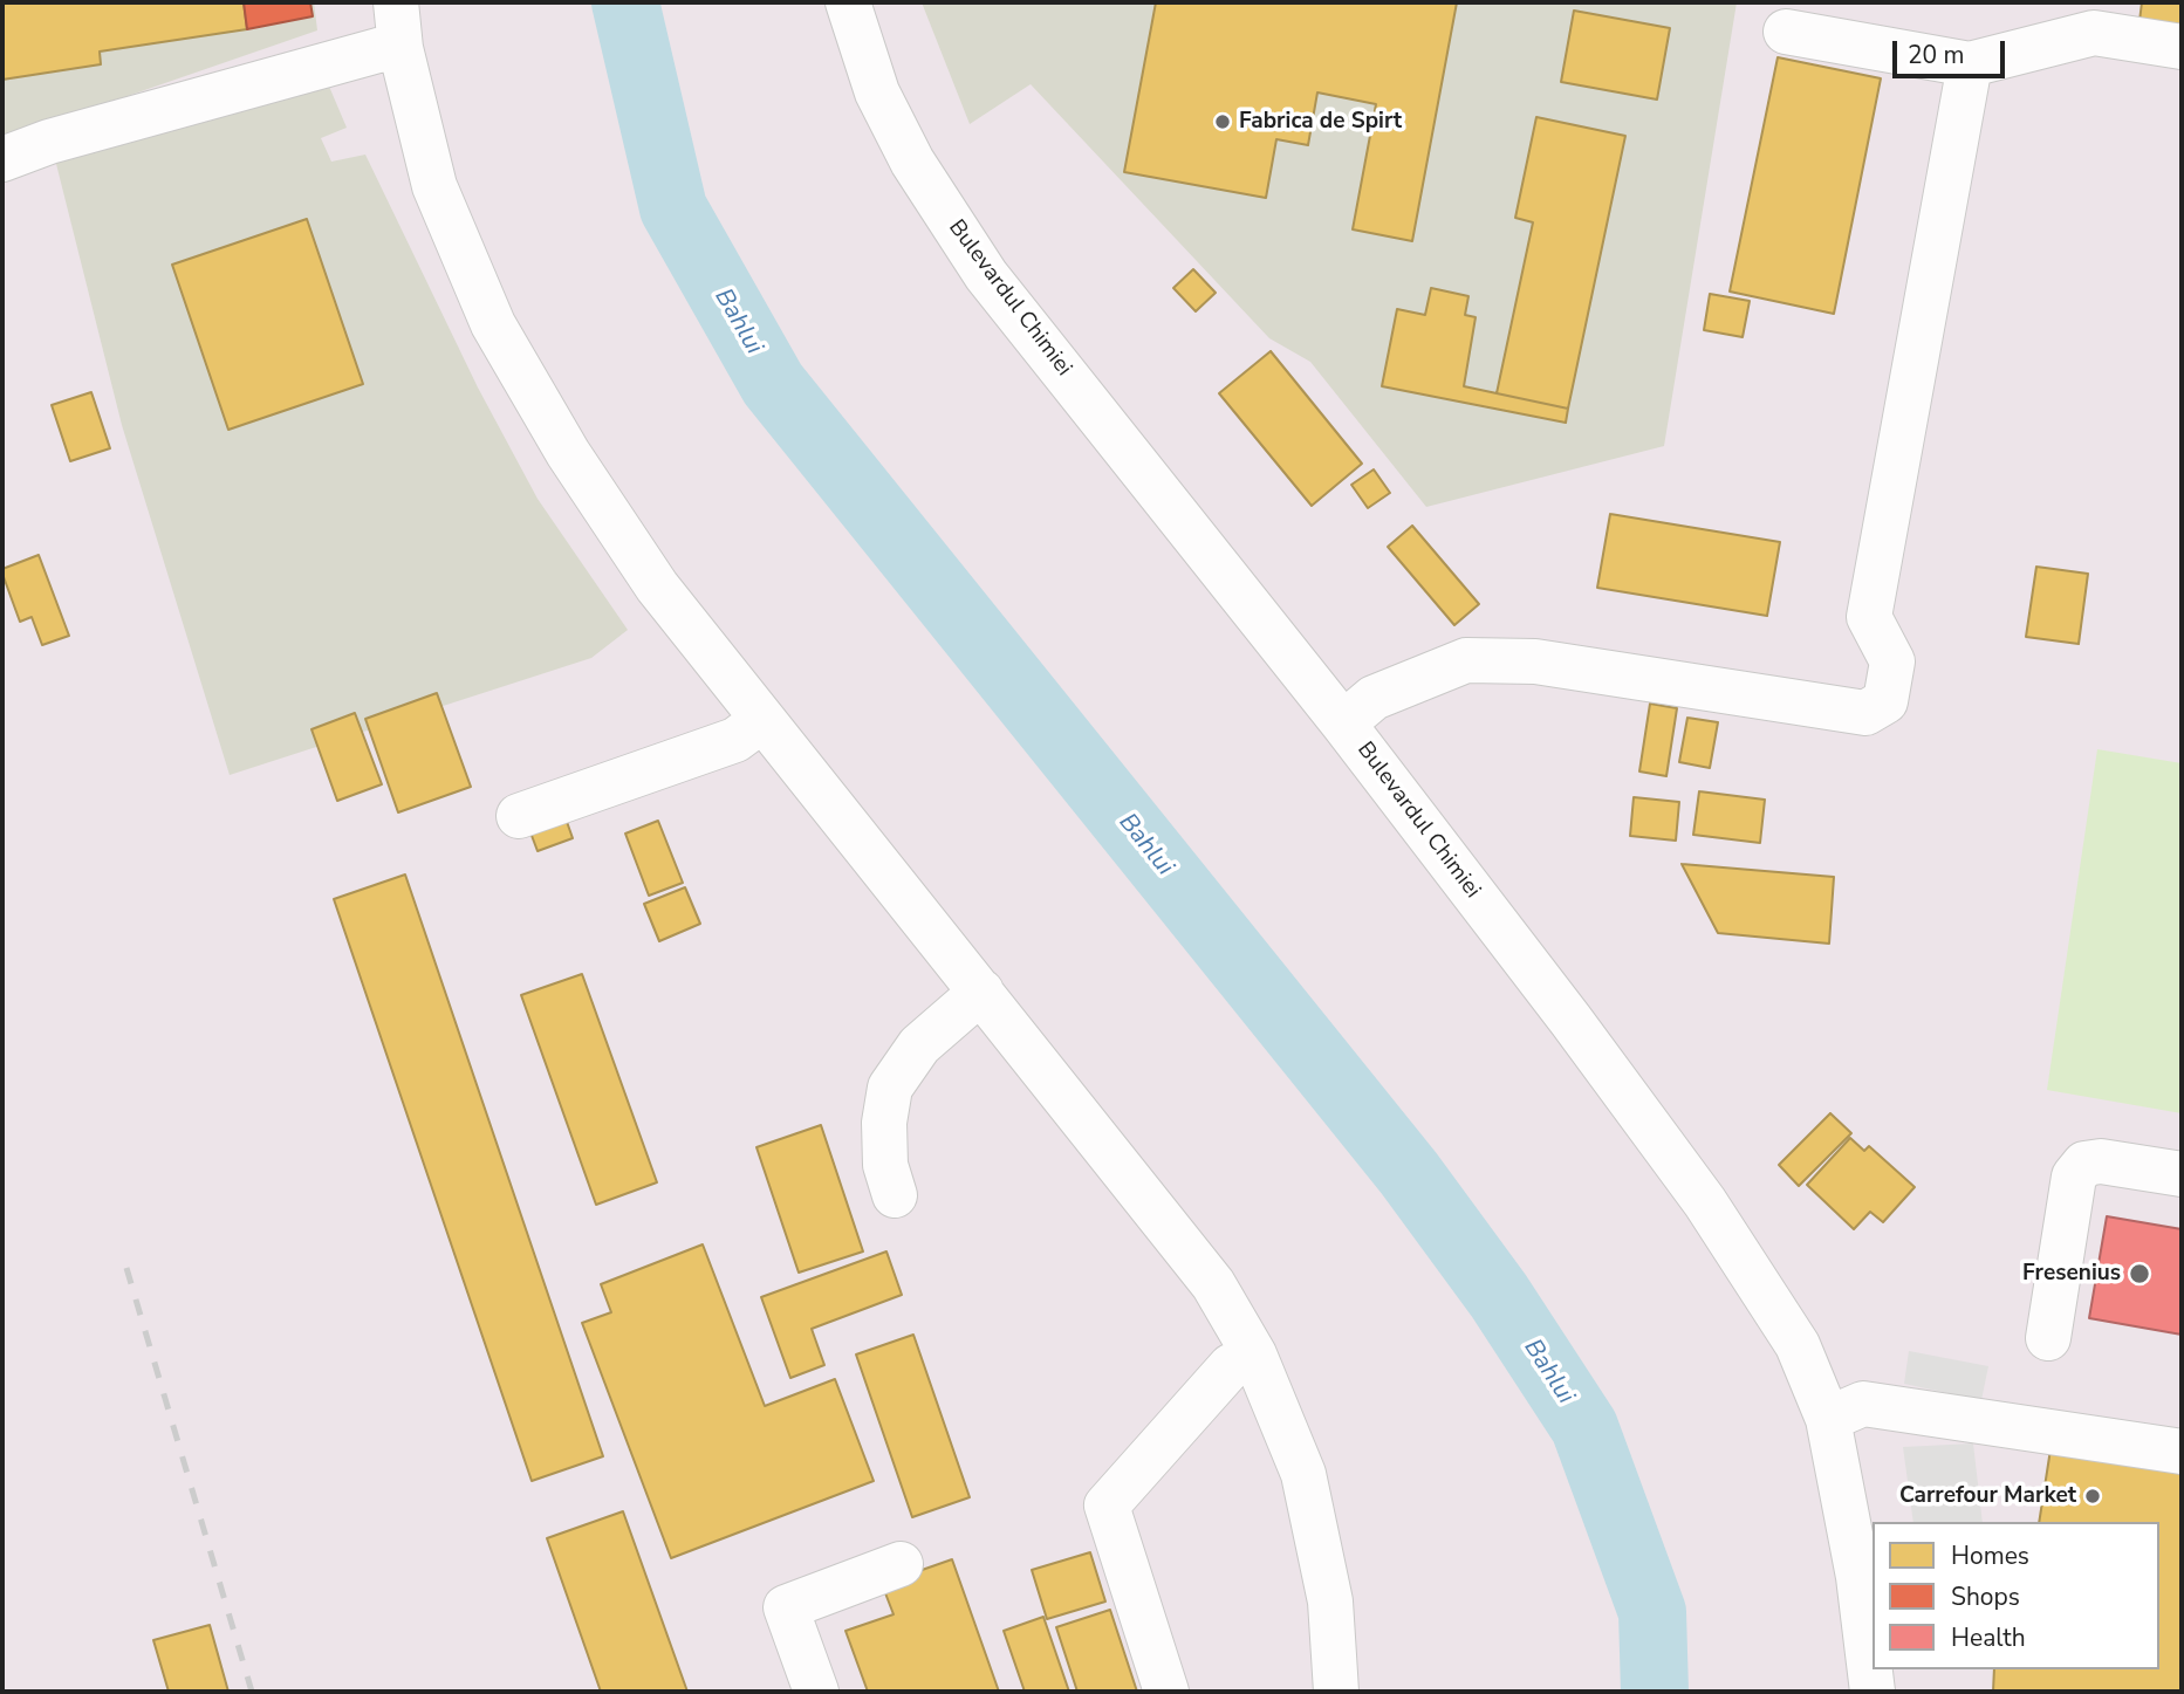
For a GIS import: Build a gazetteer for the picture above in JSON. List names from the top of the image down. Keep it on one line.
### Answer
{"streets":{"street":["Bulevardul Chimiei"]},"water":["Bahlui"],"places":["Fabrica de Spirt","Fresenius","Carrefour Market"],"legend":["Homes","Shops","Health"],"scale_bar":"20 m"}
